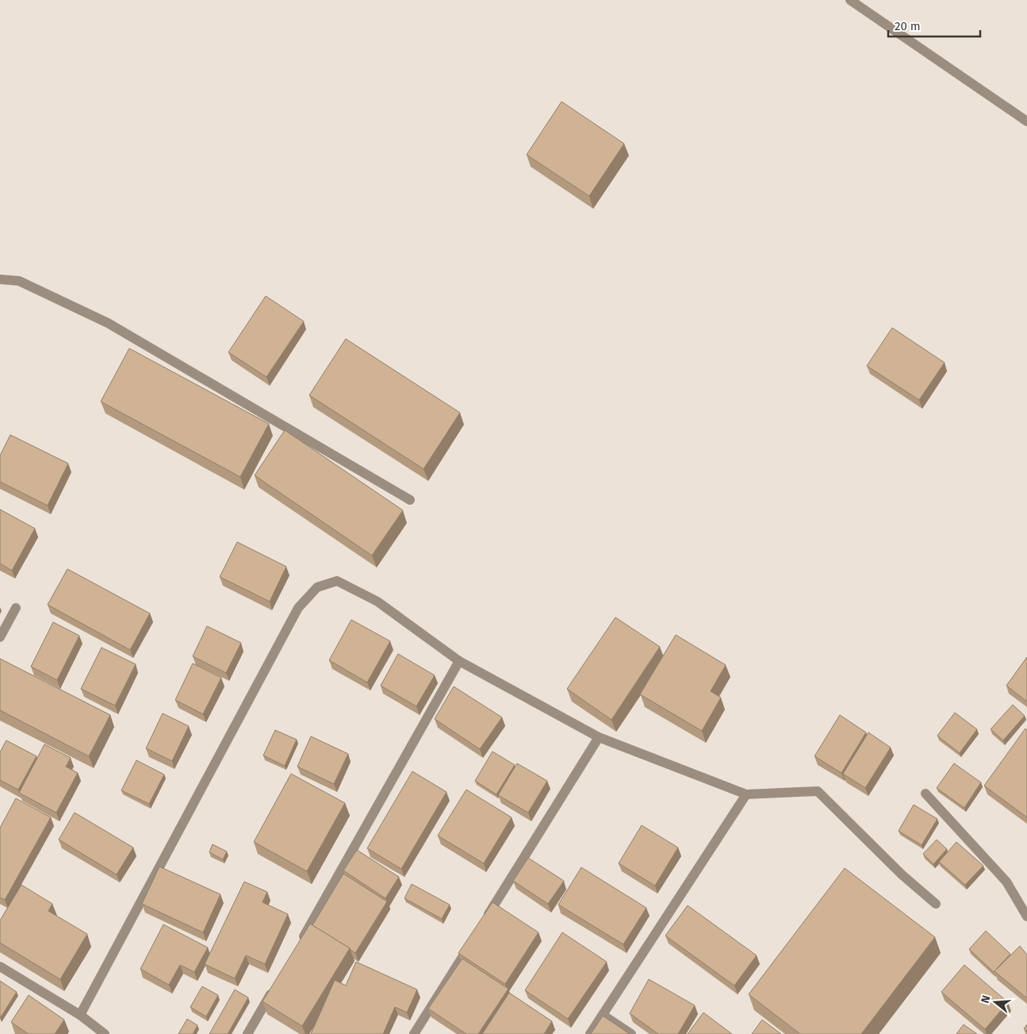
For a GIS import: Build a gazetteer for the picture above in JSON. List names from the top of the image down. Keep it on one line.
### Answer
{"scale_bar":"20 m","north":"left"}
